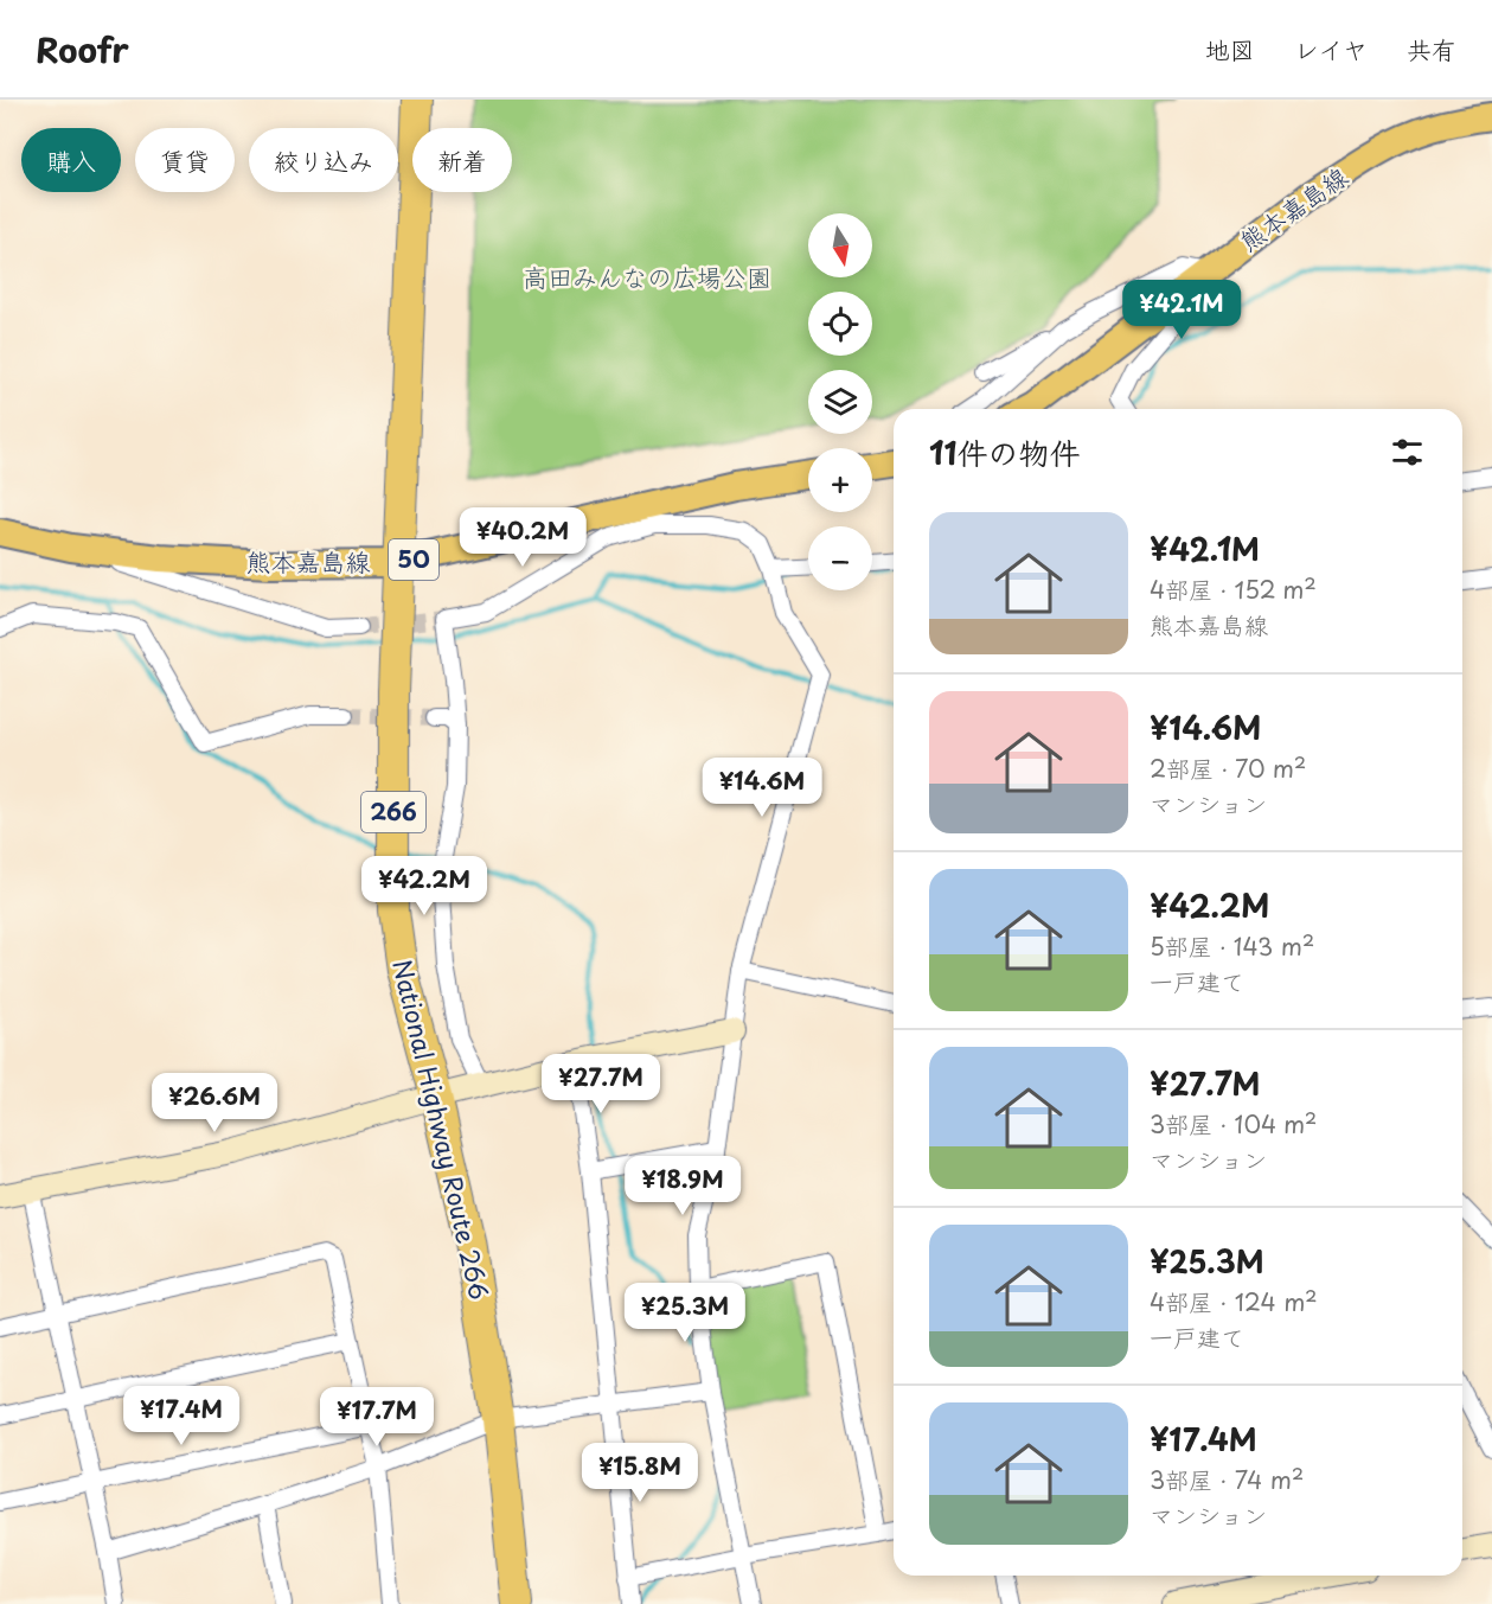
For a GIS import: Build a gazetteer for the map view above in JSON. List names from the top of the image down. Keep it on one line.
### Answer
{"streets":{"highway":["266","National Highway Route 266"],"main road":["熊本嘉島線","50"]},"crossings":[["熊本嘉島線","National Highway Route 266"]],"parks":["高田みんなの広場公園"],"north":"bottom","page":{"header":"Roofr","nav":["地図","レイヤ","共有"],"chip":["購入","賃貸","絞り込み","新着"],"map_buttons":["+","−"],"price":["¥42.1M","¥40.2M","¥14.6M","¥42.2M","¥27.7M","¥26.6M","¥18.9M","¥25.3M","¥17.4M","¥17.7M","¥15.8M"],"heading":"11件の物件","list":[{"name":"¥42.1M","note":"4部屋 · 152 m² · 熊本嘉島線"},{"name":"¥14.6M","note":"2部屋 · 70 m² · マンション"},{"name":"¥42.2M","note":"5部屋 · 143 m² · 一戸建て"},{"name":"¥27.7M","note":"3部屋 · 104 m² · マンション"},{"name":"¥25.3M","note":"4部屋 · 124 m² · 一戸建て"},{"name":"¥17.4M","note":"3部屋 · 74 m² · マンション"}]}}
